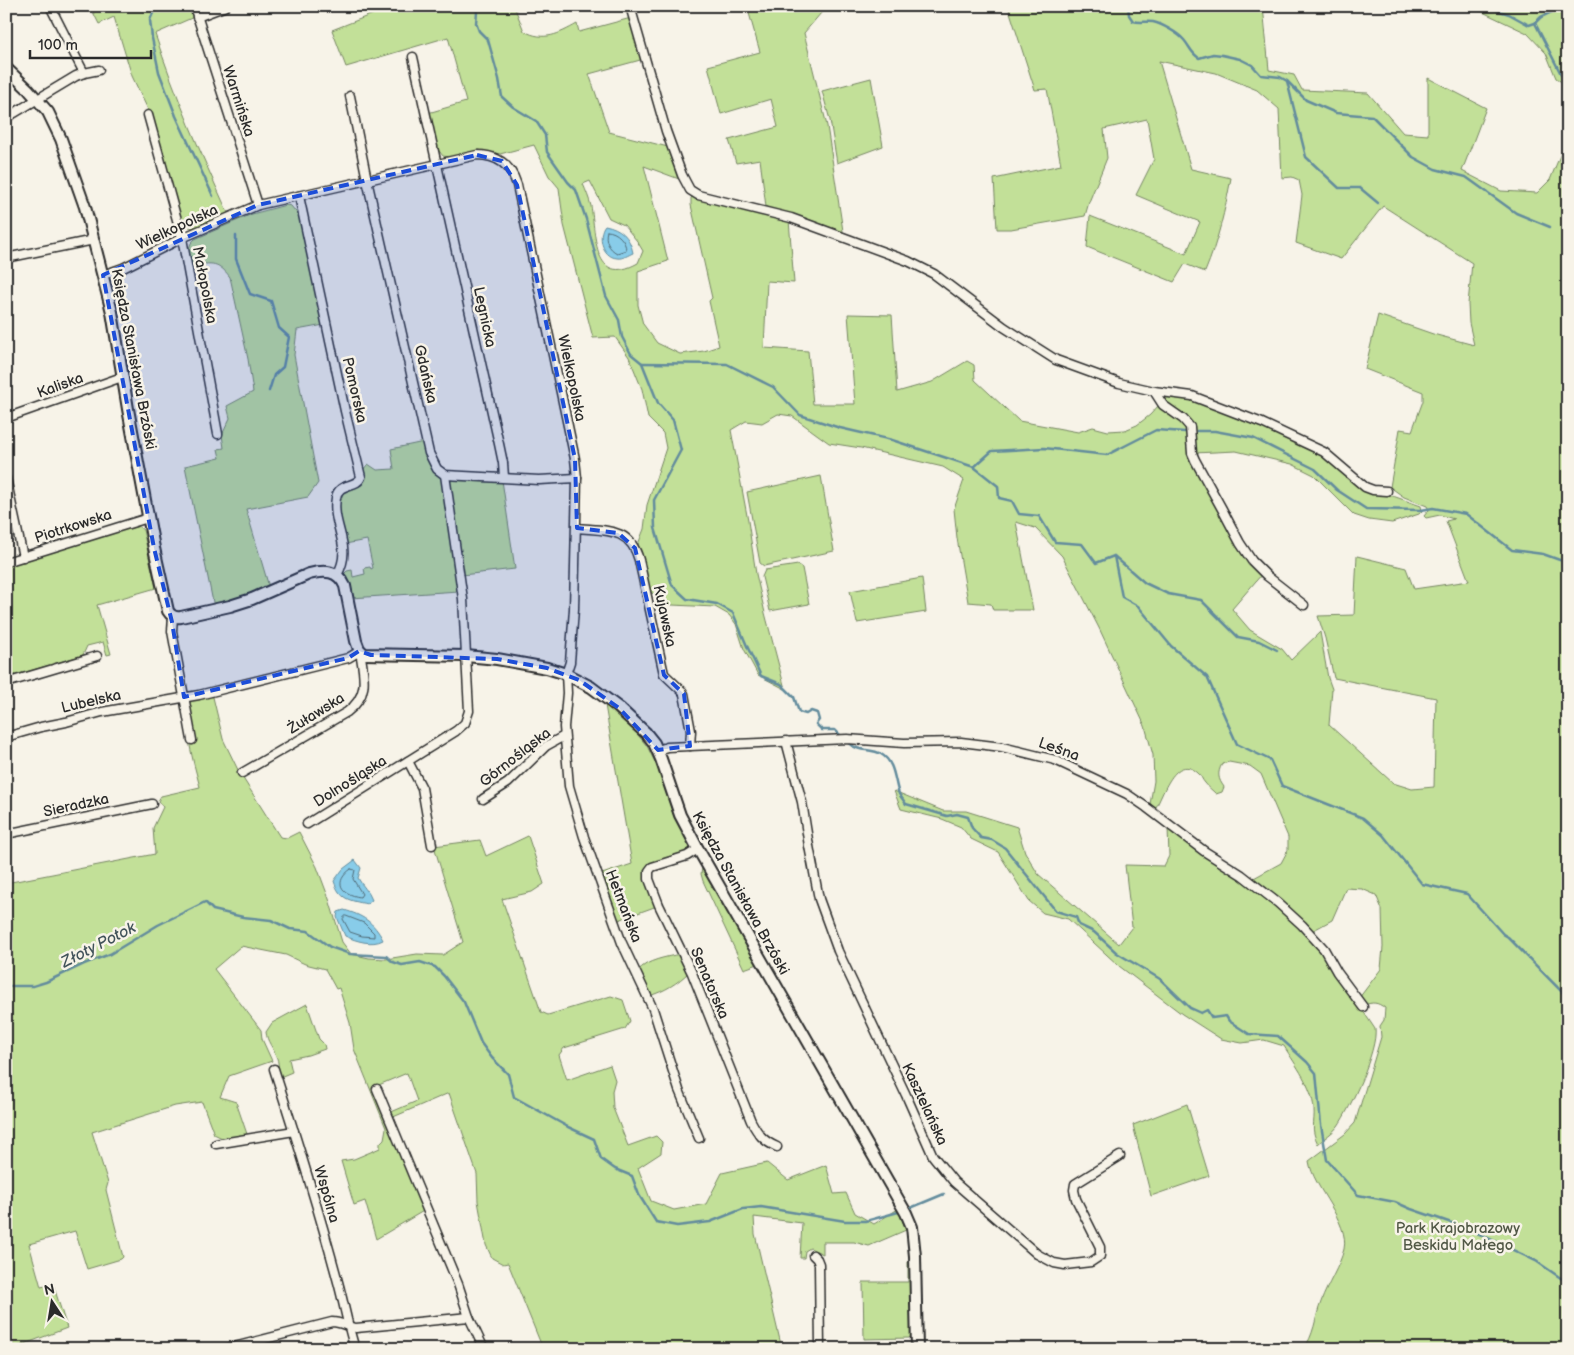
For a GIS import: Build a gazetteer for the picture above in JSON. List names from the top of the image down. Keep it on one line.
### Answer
{"streets":{"street":["Warmińska","Wielkopolska","Małopolska","Legnicka","Księdza Stanisława Brzóski","Gdańska","Kaliska","Pomorska","Piotrkowska","Kujawska","Lubelska","Żuławska","Leśna","Górnośląska","Dolnośląska","Sieradzka","Hetmańska","Senatorska","Kasztelańska","Wspólna"]},"crossings":[["Warmińska","Wielkopolska"],["Wielkopolska","Małopolska"],["Wielkopolska","Legnicka"],["Wielkopolska","Księdza Stanisława Brzóski"],["Wielkopolska","Gdańska"],["Wielkopolska","Pomorska"],["Wielkopolska","Kujawska"],["Wielkopolska","Hetmańska"],["Księdza Stanisława Brzóski","Gdańska"],["Księdza Stanisława Brzóski","Kaliska"],["Księdza Stanisława Brzóski","Piotrkowska"],["Księdza Stanisława Brzóski","Lubelska"],["Księdza Stanisława Brzóski","Żuławska"],["Księdza Stanisława Brzóski","Leśna"],["Księdza Stanisława Brzóski","Dolnośląska"],["Księdza Stanisława Brzóski","Hetmańska"],["Księdza Stanisława Brzóski","Senatorska"],["Gdańska","Dolnośląska"],["Kujawska","Leśna"],["Leśna","Kasztelańska"],["Górnośląska","Hetmańska"]],"water":["Złoty Potok"],"parks":["Park Krajobrazowy Beskidu Małego"],"scale_bar":"100 m","north":"top"}
